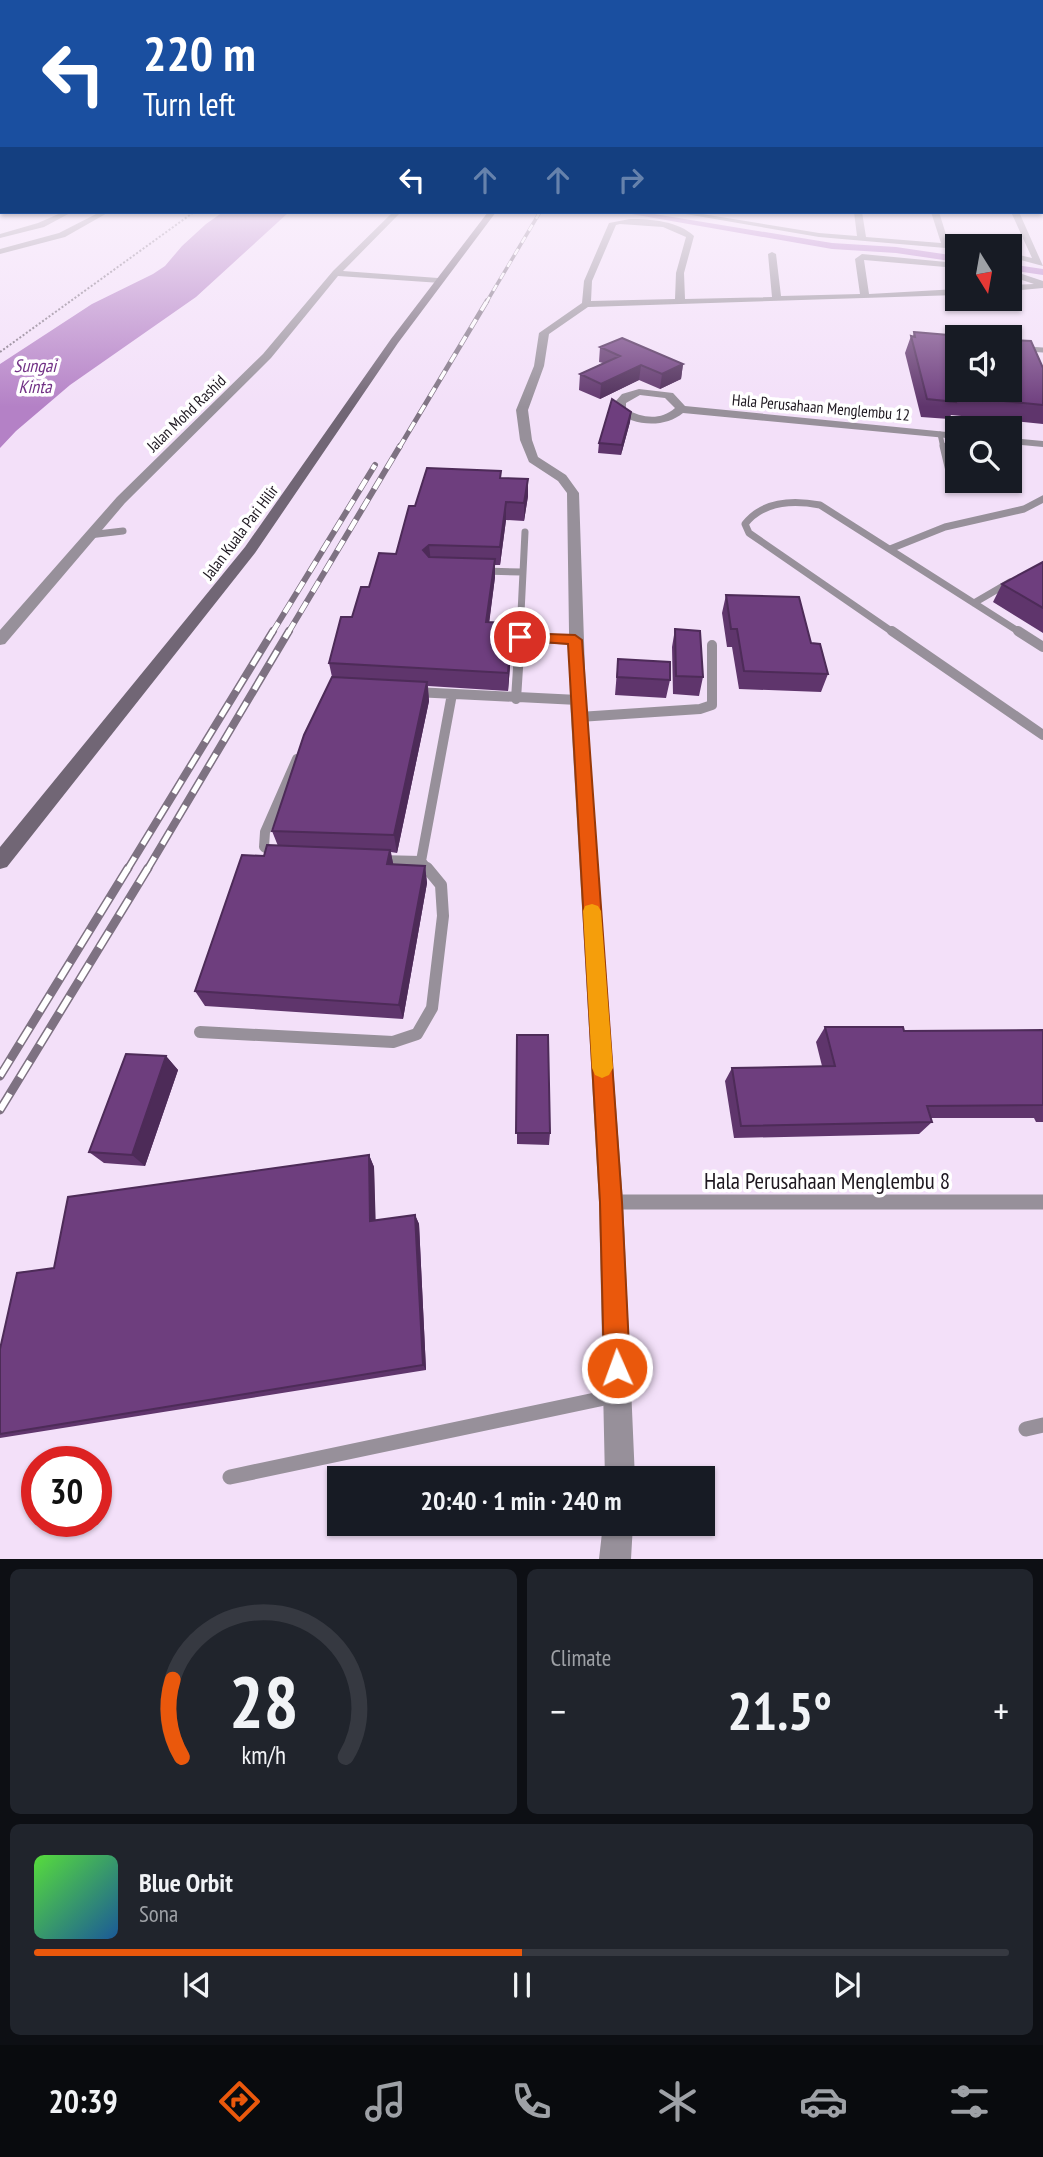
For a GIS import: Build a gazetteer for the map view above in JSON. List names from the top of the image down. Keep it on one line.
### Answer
{"streets":{"street":["Hala Perusahaan Menglembu 12","Jalan Mohd Rashid","Jalan Kuala Pari Hilir"],"lane":["Hala Perusahaan Menglembu 8"]},"water":["Sungai Kinta"],"north":"bottom","page":{"turn":["220 m","Turn left"],"limit":"30","trip":"20:40 · 1 min · 240 m","tile":"Climate","heat":["−","21.5°","+"],"song":["Blue Orbit","Sona"],"tabs":"20:39","gauge":["28","km/h"]}}
